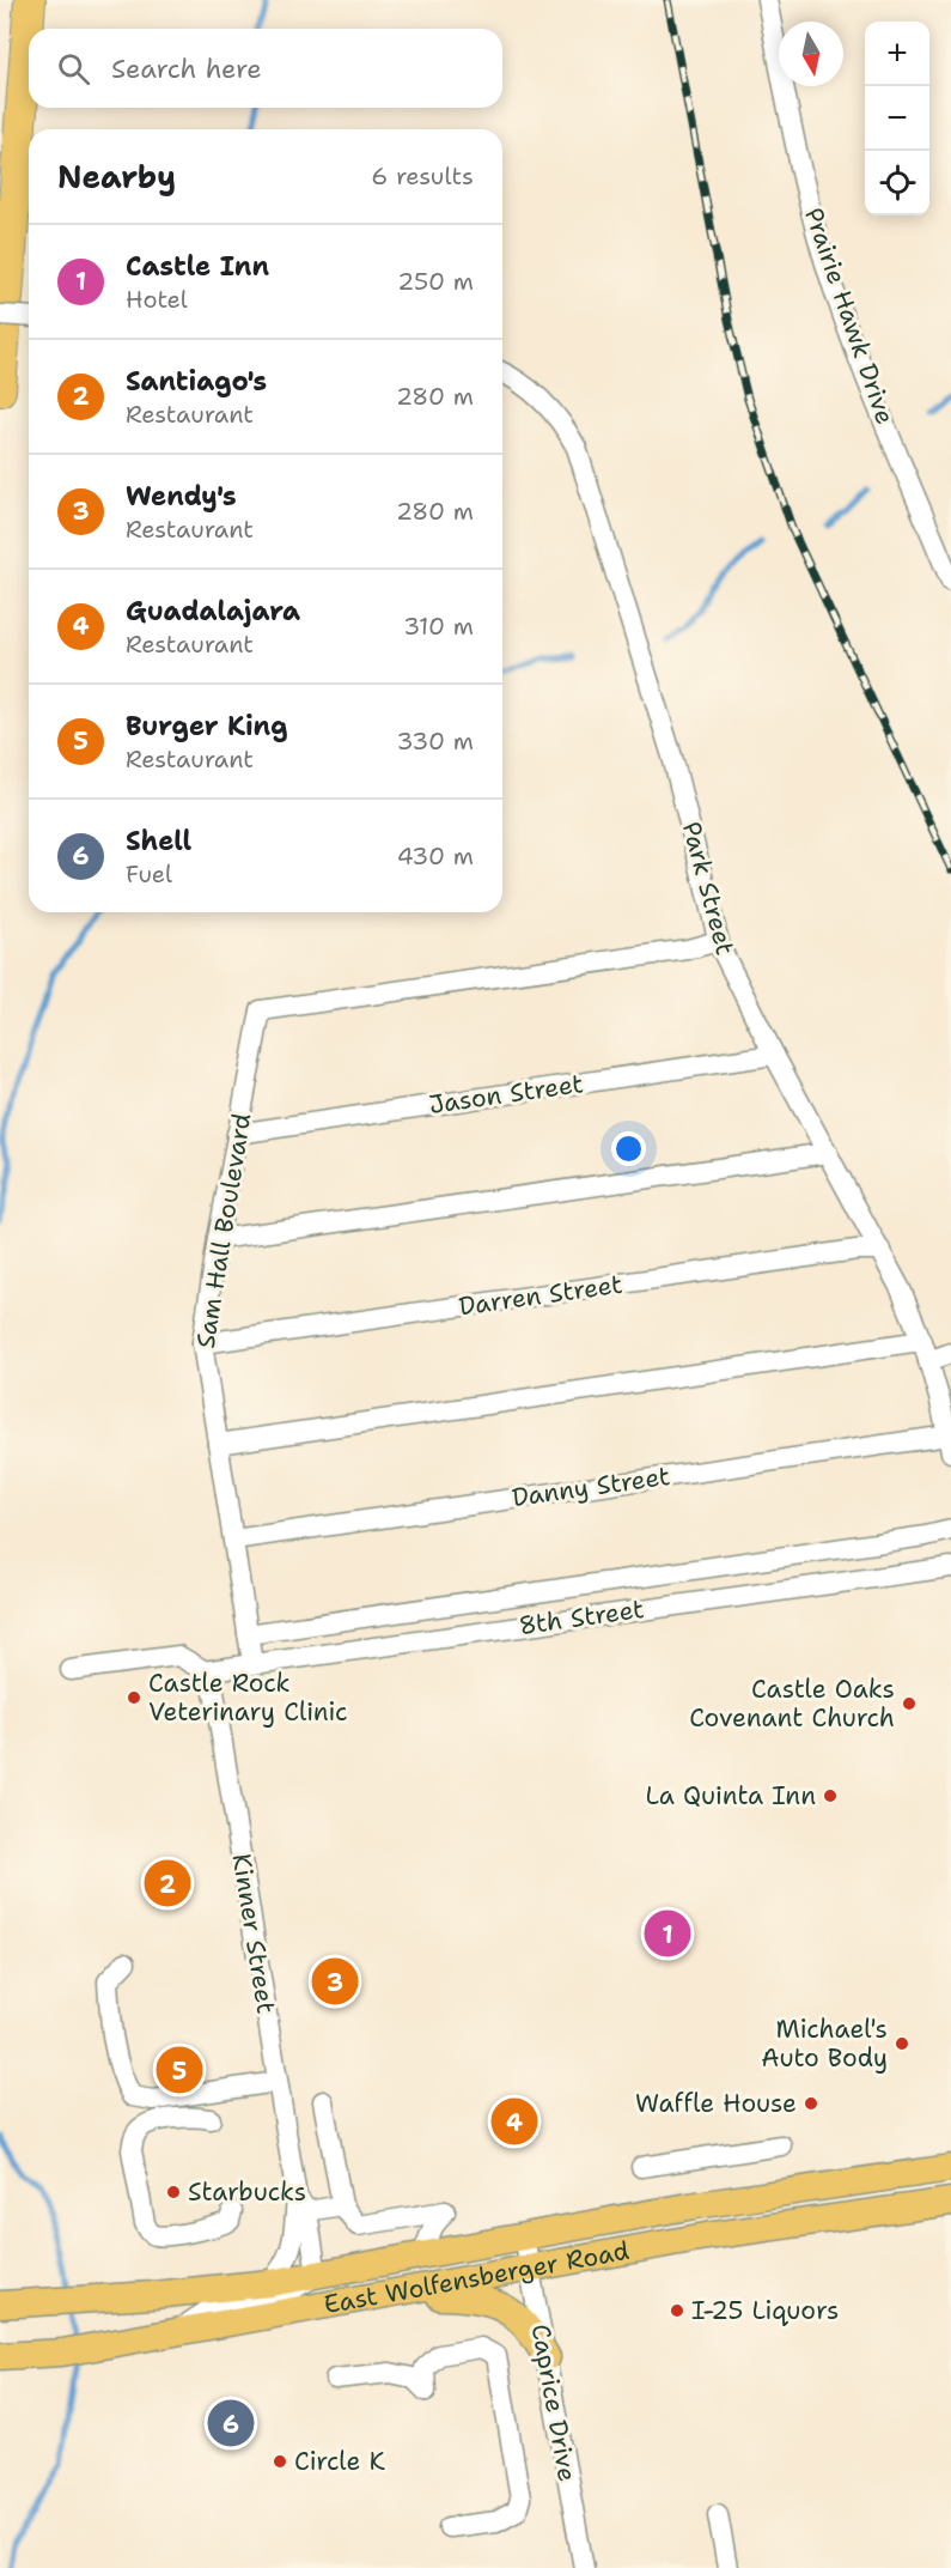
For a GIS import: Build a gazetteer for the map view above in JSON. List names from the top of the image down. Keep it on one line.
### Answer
{"streets":{"main road":["East Wolfensberger Road"],"street":["Prairie Hawk Drive","Park Street","Jason Street","Sam Hall Boulevard","Darren Street","Danny Street","8th Street","Kinner Street","Caprice Drive"]},"crossings":[["Park Street","Jason Street"],["Park Street","Sam Hall Boulevard"],["Park Street","Darren Street"],["Park Street","Danny Street"],["Jason Street","Sam Hall Boulevard"],["Sam Hall Boulevard","Darren Street"],["Sam Hall Boulevard","Danny Street"],["Sam Hall Boulevard","8th Street"],["8th Street","Kinner Street"],["Kinner Street","East Wolfensberger Road"],["East Wolfensberger Road","Caprice Drive"]],"places":["Castle Rock Veterinary Clinic","Castle Oaks Covenant Church","La Quinta Inn","Michael's Auto Body","Waffle House","Starbucks","I-25 Liquors","Circle K"],"north":"bottom","page":{"map_buttons":["+","−"],"search":"Search here","heading":["Nearby","6 results"],"list":[{"mark":"1","name":"Castle Inn","note":"Hotel","value":"250 m"},{"mark":"2","name":"Santiago's","note":"Restaurant","value":"280 m"},{"mark":"3","name":"Wendy's","note":"Restaurant","value":"280 m"},{"mark":"4","name":"Guadalajara","note":"Restaurant","value":"310 m"},{"mark":"5","name":"Burger King","note":"Restaurant","value":"330 m"},{"mark":"6","name":"Shell","note":"Fuel","value":"430 m"}],"pins":["2","1","3","5","4","6"]}}
